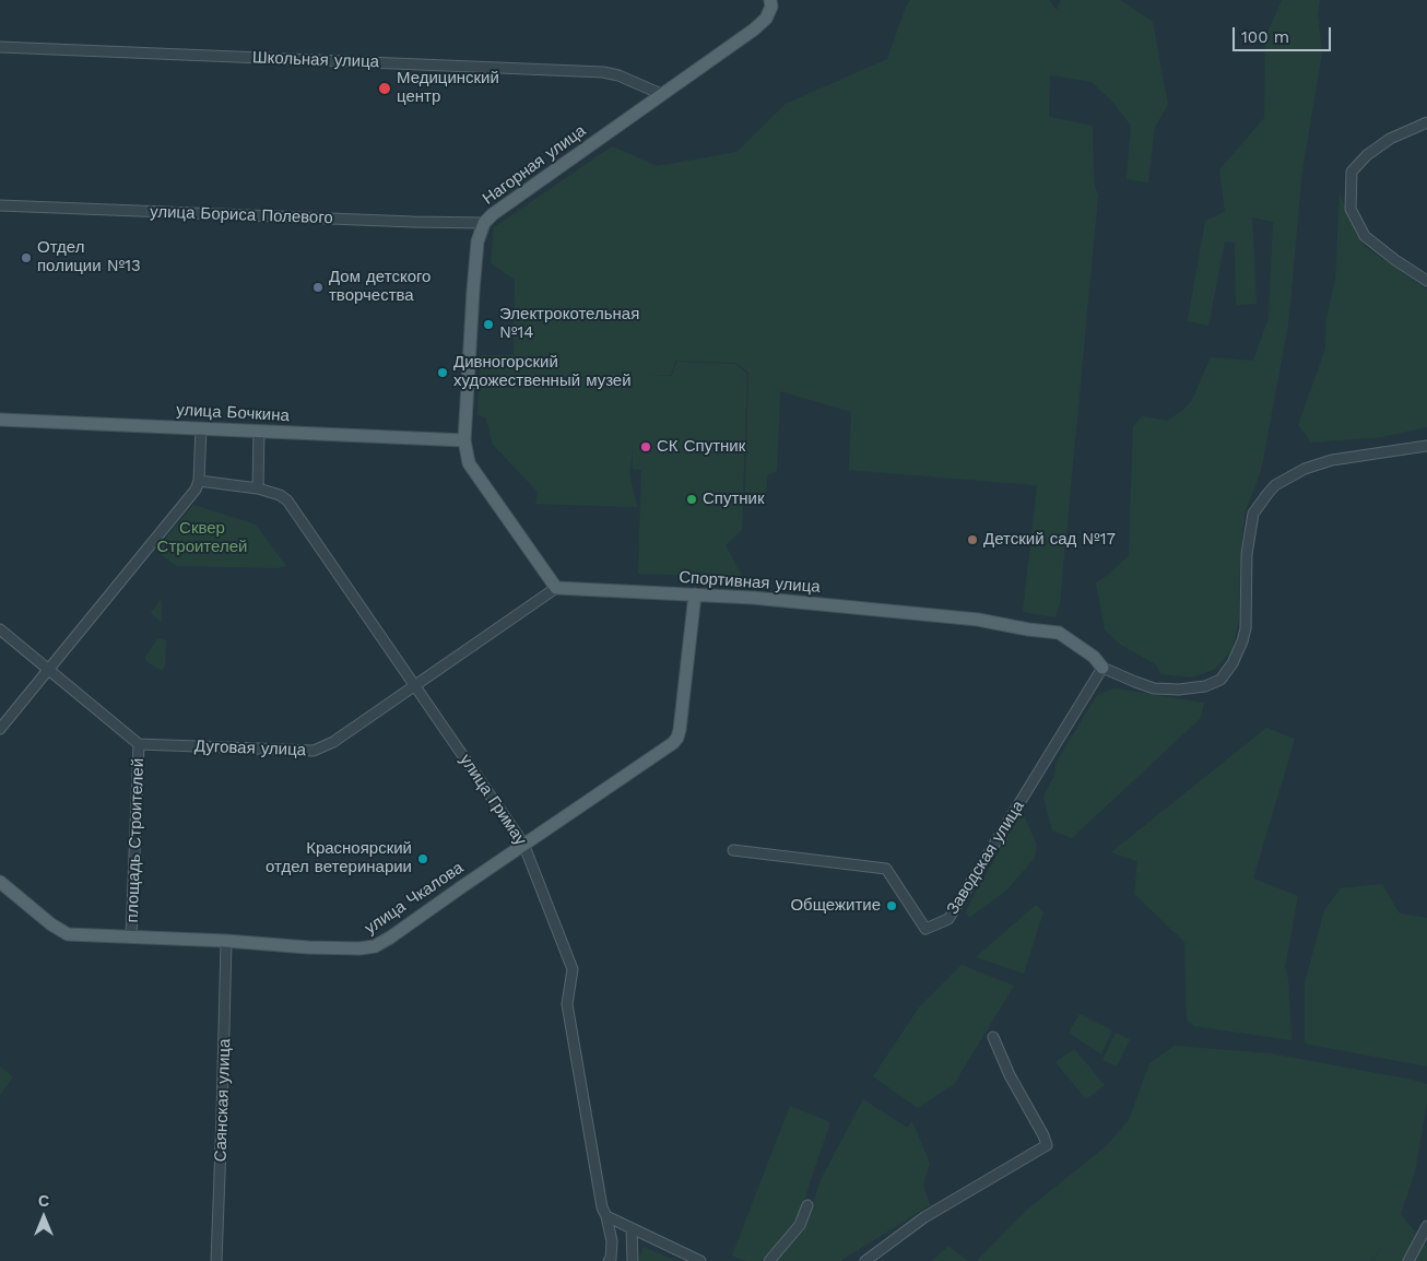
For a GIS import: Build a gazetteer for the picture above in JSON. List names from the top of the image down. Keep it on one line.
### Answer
{"streets":{"main road":["Нагорная улица","улица Бочкина","Спортивная улица","улица Чкалова"],"street":["Школьная улица","улица Бориса Полевого","Дуговая улица","улица Гримау","площадь Строителей","Заводская улица","Саянская улица"]},"crossings":[["Школьная улица","Нагорная улица"],["Нагорная улица","улица Бориса Полевого"],["Нагорная улица","улица Бочкина"],["Спортивная улица","Дуговая улица"],["Спортивная улица","Заводская улица"],["Спортивная улица","улица Чкалова"],["Дуговая улица","улица Гримау"],["Дуговая улица","площадь Строителей"],["улица Гримау","улица Чкалова"],["площадь Строителей","улица Чкалова"],["улица Чкалова","Саянская улица"]],"parks":["Сквер Строителей"],"places":["Медицинский центр","Отдел полиции №13","Дом детского творчества","Электрокотельная №14","Дивногорский художественный музей","СК Спутник","Спутник","Детский сад №17","Красноярский отдел ветеринарии","Общежитие"],"scale_bar":"100 m","north":"top"}
